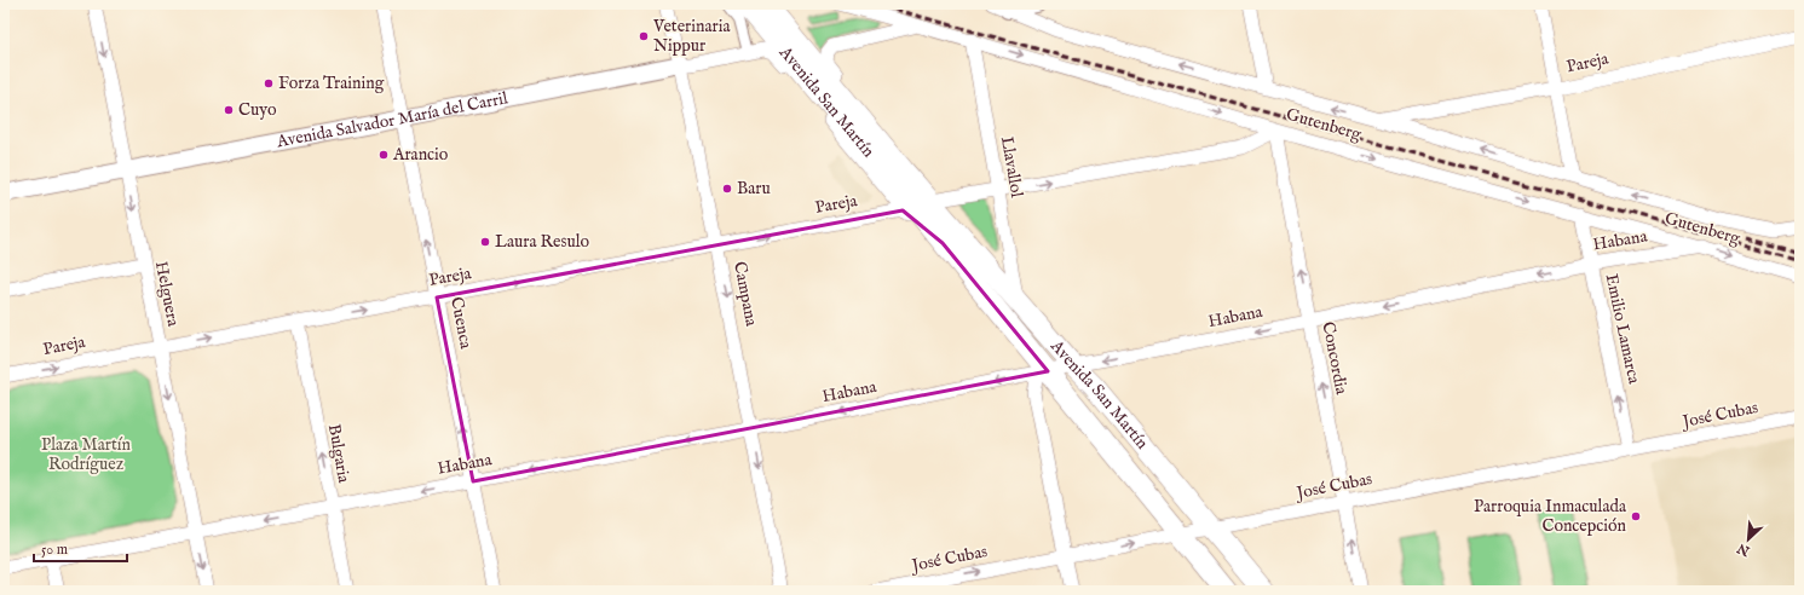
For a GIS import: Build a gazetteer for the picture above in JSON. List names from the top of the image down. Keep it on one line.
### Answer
{"streets":{"main road":["Avenida San Martín"],"street":["Pareja","Avenida Salvador María del Carril","Gutenberg","Llavallol","Habana","Helguera","Campana","Cuenca","Emilio Lamarca","Concordia","José Cubas","Bulgaria"]},"crossings":[["Pareja","Avenida San Martín"],["Pareja","Gutenberg"],["Pareja","Helguera"],["Pareja","Campana"],["Pareja","Cuenca"],["Pareja","Bulgaria"],["Avenida San Martín","Avenida Salvador María del Carril"],["Avenida San Martín","Llavallol"],["Avenida San Martín","Habana"],["Avenida San Martín","José Cubas"],["Avenida Salvador María del Carril","Helguera"],["Avenida Salvador María del Carril","Campana"],["Avenida Salvador María del Carril","Cuenca"],["Gutenberg","Llavallol"],["Gutenberg","Habana"],["Gutenberg","Emilio Lamarca"],["Gutenberg","Concordia"],["Habana","Helguera"],["Habana","Campana"],["Habana","Cuenca"],["Habana","Emilio Lamarca"],["Habana","Concordia"],["Habana","Bulgaria"],["Emilio Lamarca","José Cubas"],["Concordia","José Cubas"]],"one_way":["Pareja","Habana","Helguera","Campana","Cuenca","Emilio Lamarca","Concordia","Bulgaria"],"parks":["Plaza Martín Rodríguez"],"places":["Veterinaria Nippur","Forza Training","Cuyo","Arancio","Baru","Laura Resulo","Parroquia Inmaculada Concepción"],"scale_bar":"50 m","north":"bottom left"}
